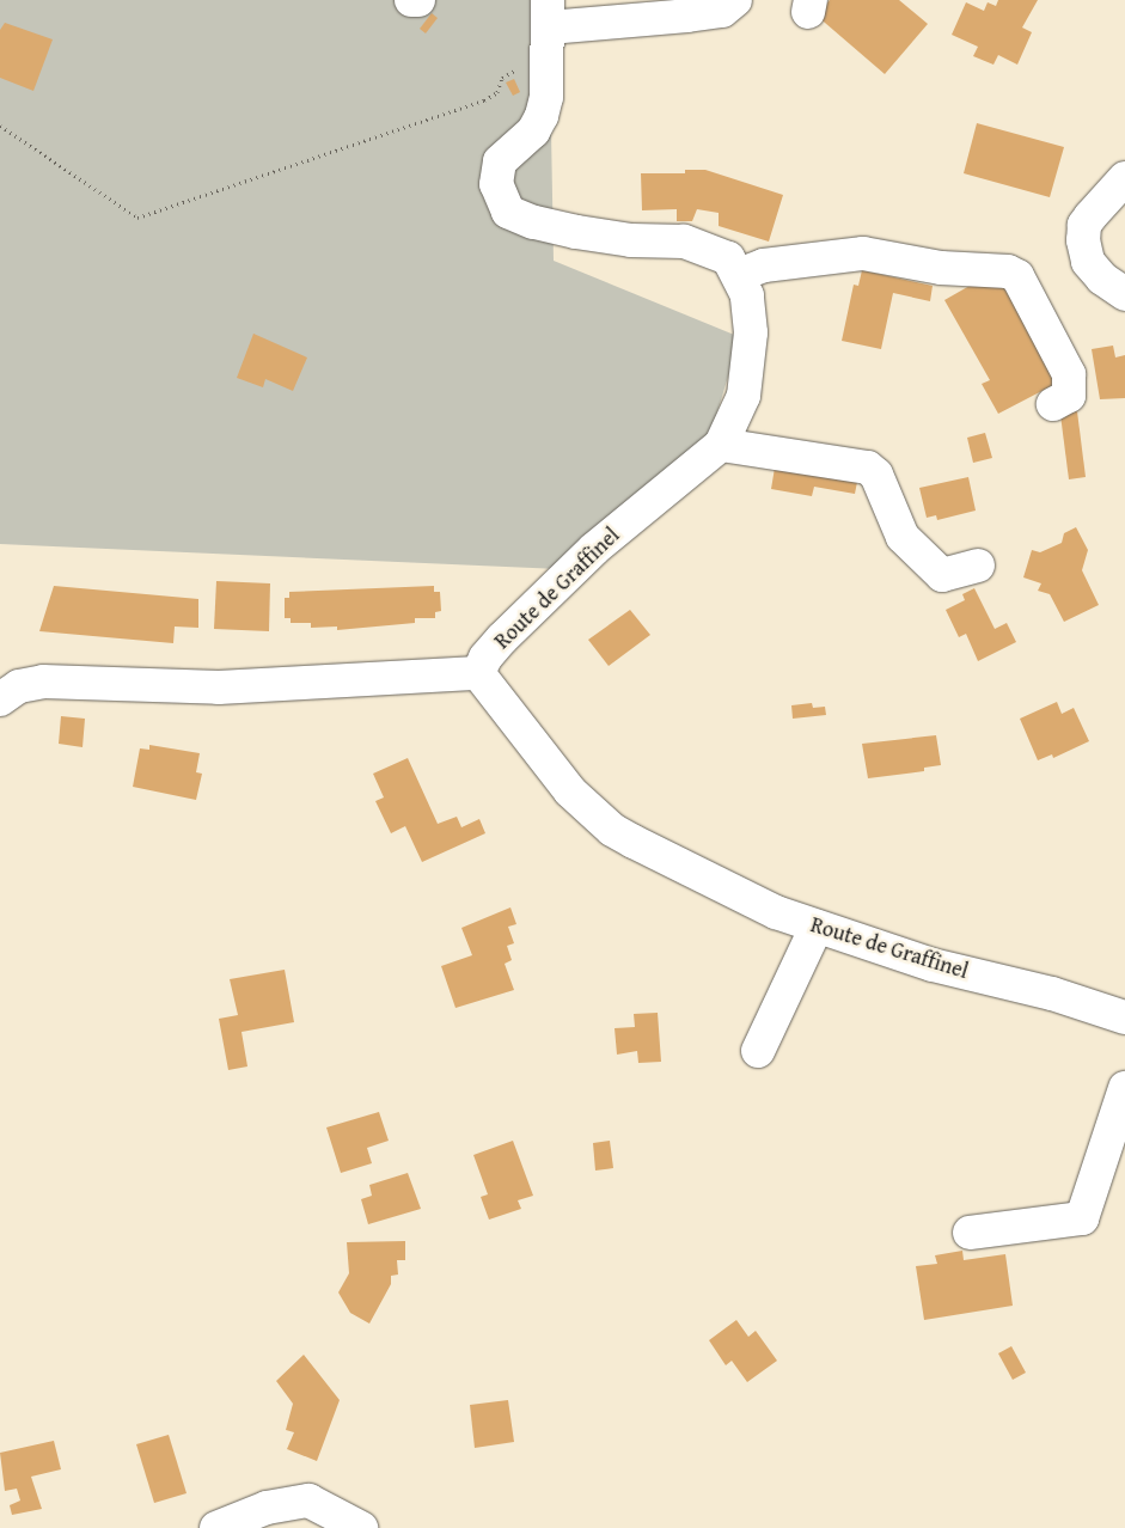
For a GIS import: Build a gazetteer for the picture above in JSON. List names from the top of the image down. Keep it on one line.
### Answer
{"streets":{"street":["Route de Graffinel"]}}
